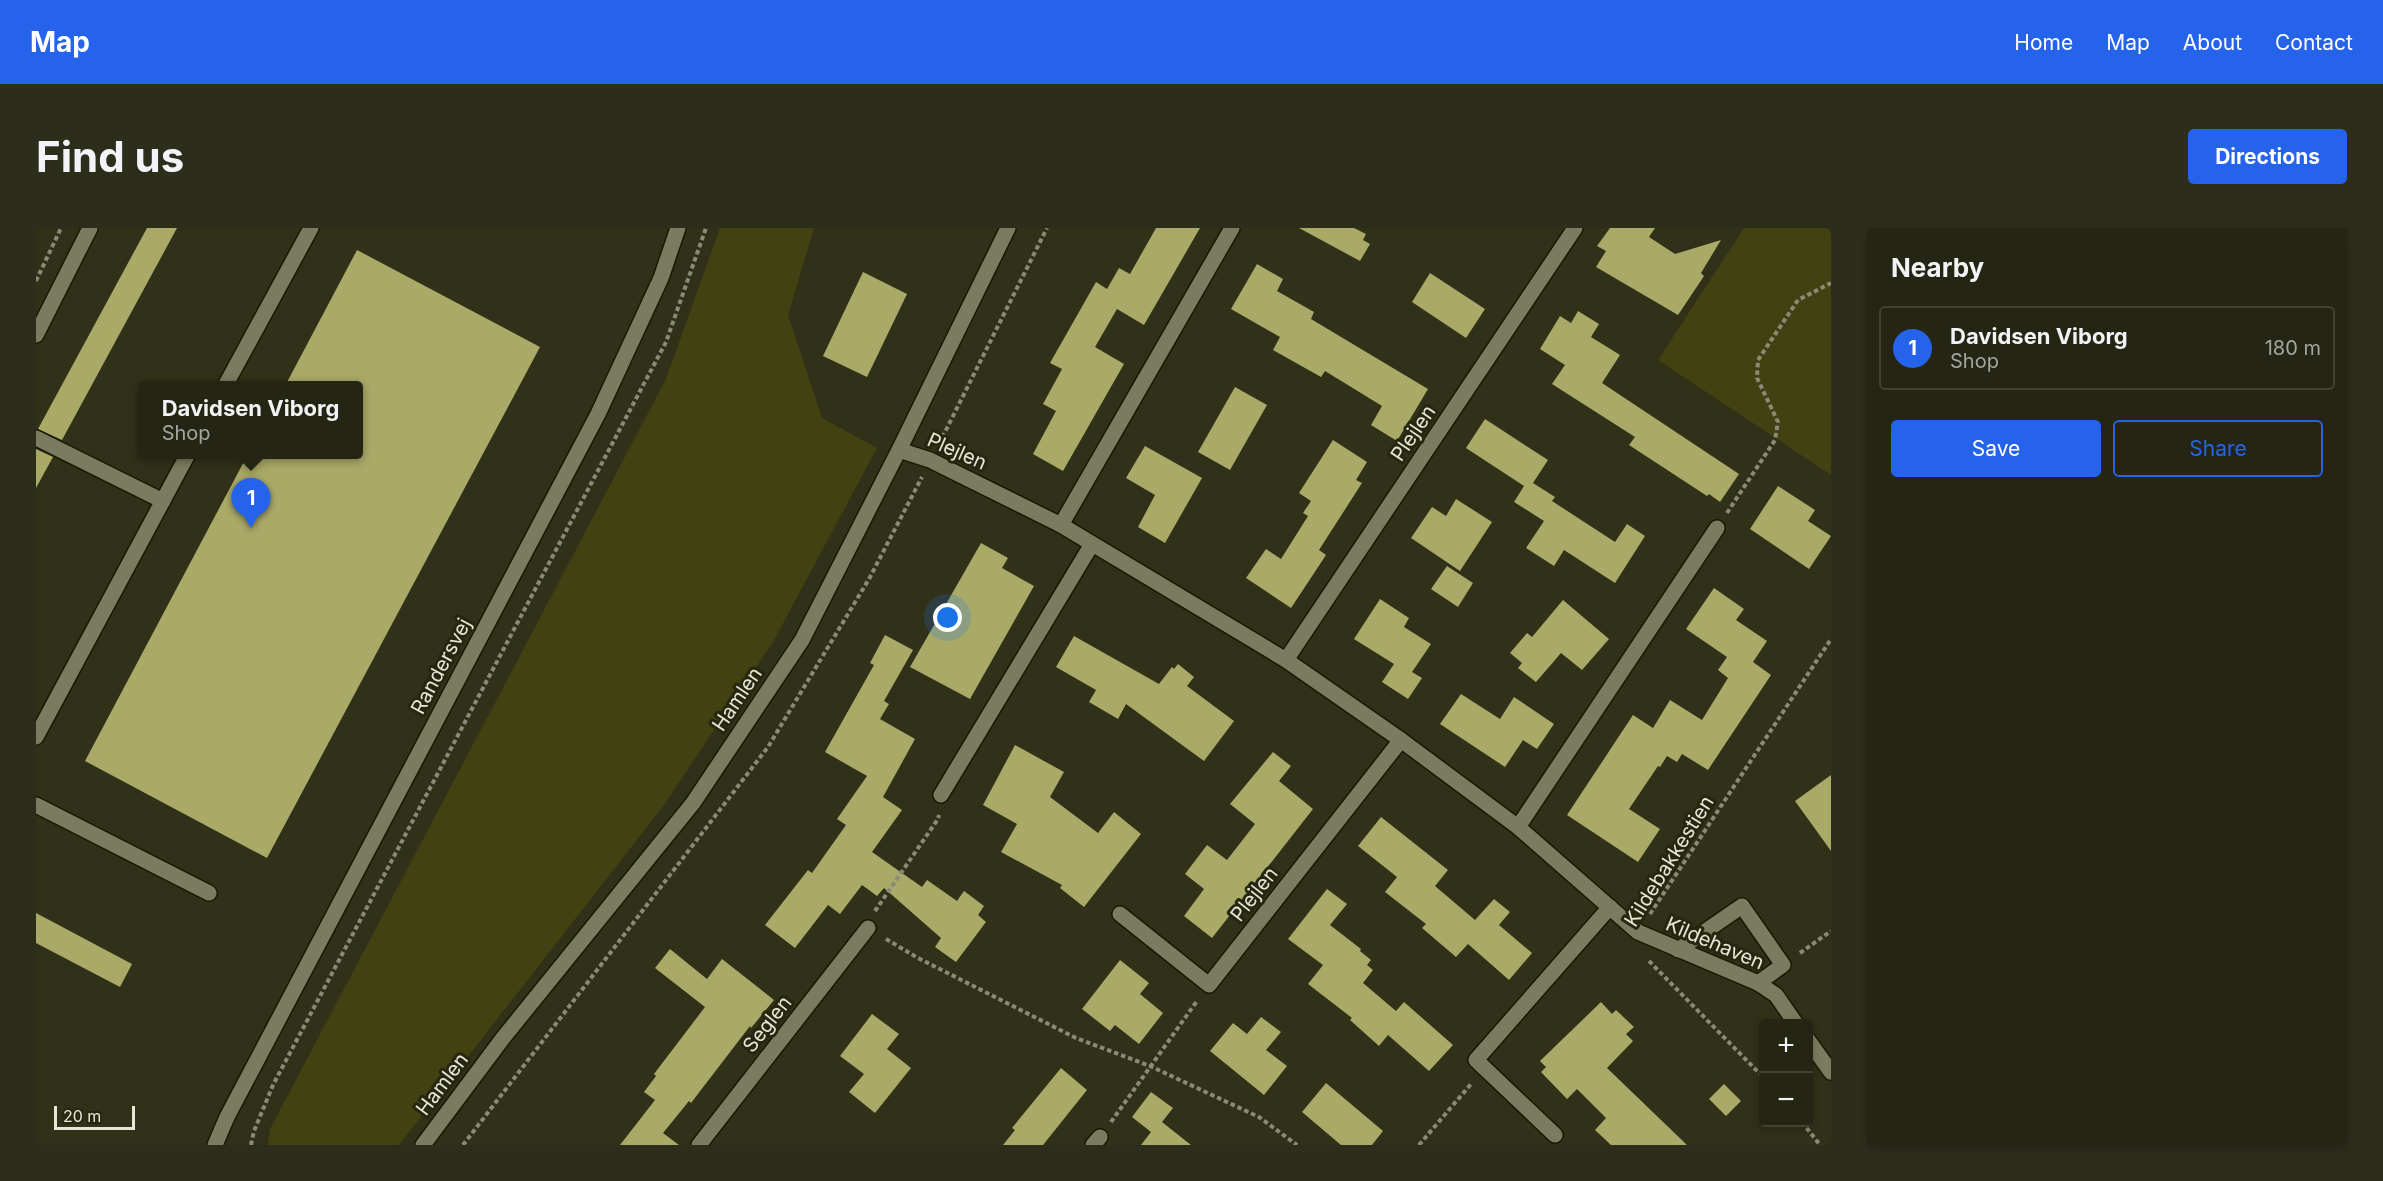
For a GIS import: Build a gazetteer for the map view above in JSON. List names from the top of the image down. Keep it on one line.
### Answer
{"streets":{"street":["Plejlen","Randersvej","Hamlen","Kildehaven","Seglen"],"path":["Kildebakkestien"]},"crossings":[["Plejlen","Hamlen"],["Plejlen","Kildebakkestien"],["Plejlen","Kildehaven"],["Kildebakkestien","Kildehaven"]],"scale_bar":"20 m","page":{"header":"Map","nav":["Home","Map","About","Contact"],"buttons":["Directions",["Save","Share"]],"title":"Find us","heading":"Nearby","list":[{"mark":"1","name":"Davidsen Viborg","note":"Shop","value":"180 m"}],"popup":["Davidsen Viborg","Shop"],"pins":"1","map_buttons":["+","−"],"scale":"20 m"}}
